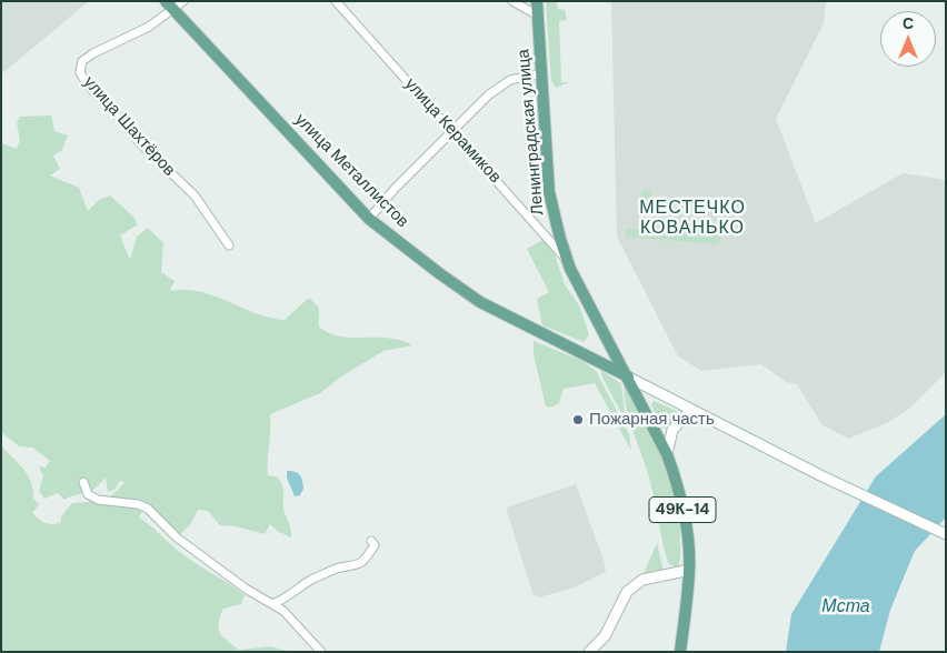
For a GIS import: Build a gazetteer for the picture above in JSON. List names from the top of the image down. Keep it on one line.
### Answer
{"streets":{"main road":["Ленинградская улица","улица Металлистов","49К-14"],"street":["улица Шахтёров","улица Керамиков"]},"crossings":[["улица Шахтёров","улица Металлистов"],["улица Керамиков","Ленинградская улица"],["Ленинградская улица","улица Металлистов"],["Ленинградская улица","49К-14"],["улица Металлистов","49К-14"]],"districts":["МЕСТЕЧКО КОВАНЬКО"],"water":["Мста"],"places":["Пожарная часть"],"north":"top"}
